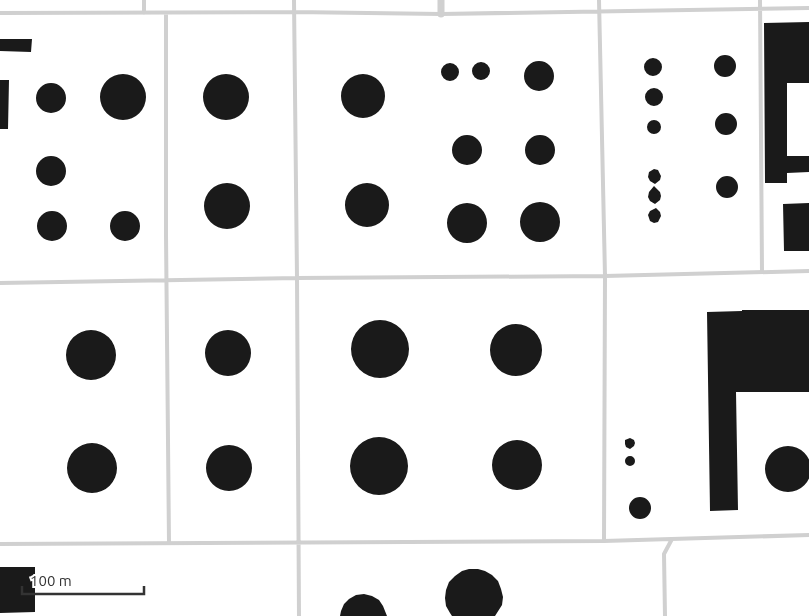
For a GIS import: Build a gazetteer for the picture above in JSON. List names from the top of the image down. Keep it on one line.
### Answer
{"scale_bar":"100 m"}
